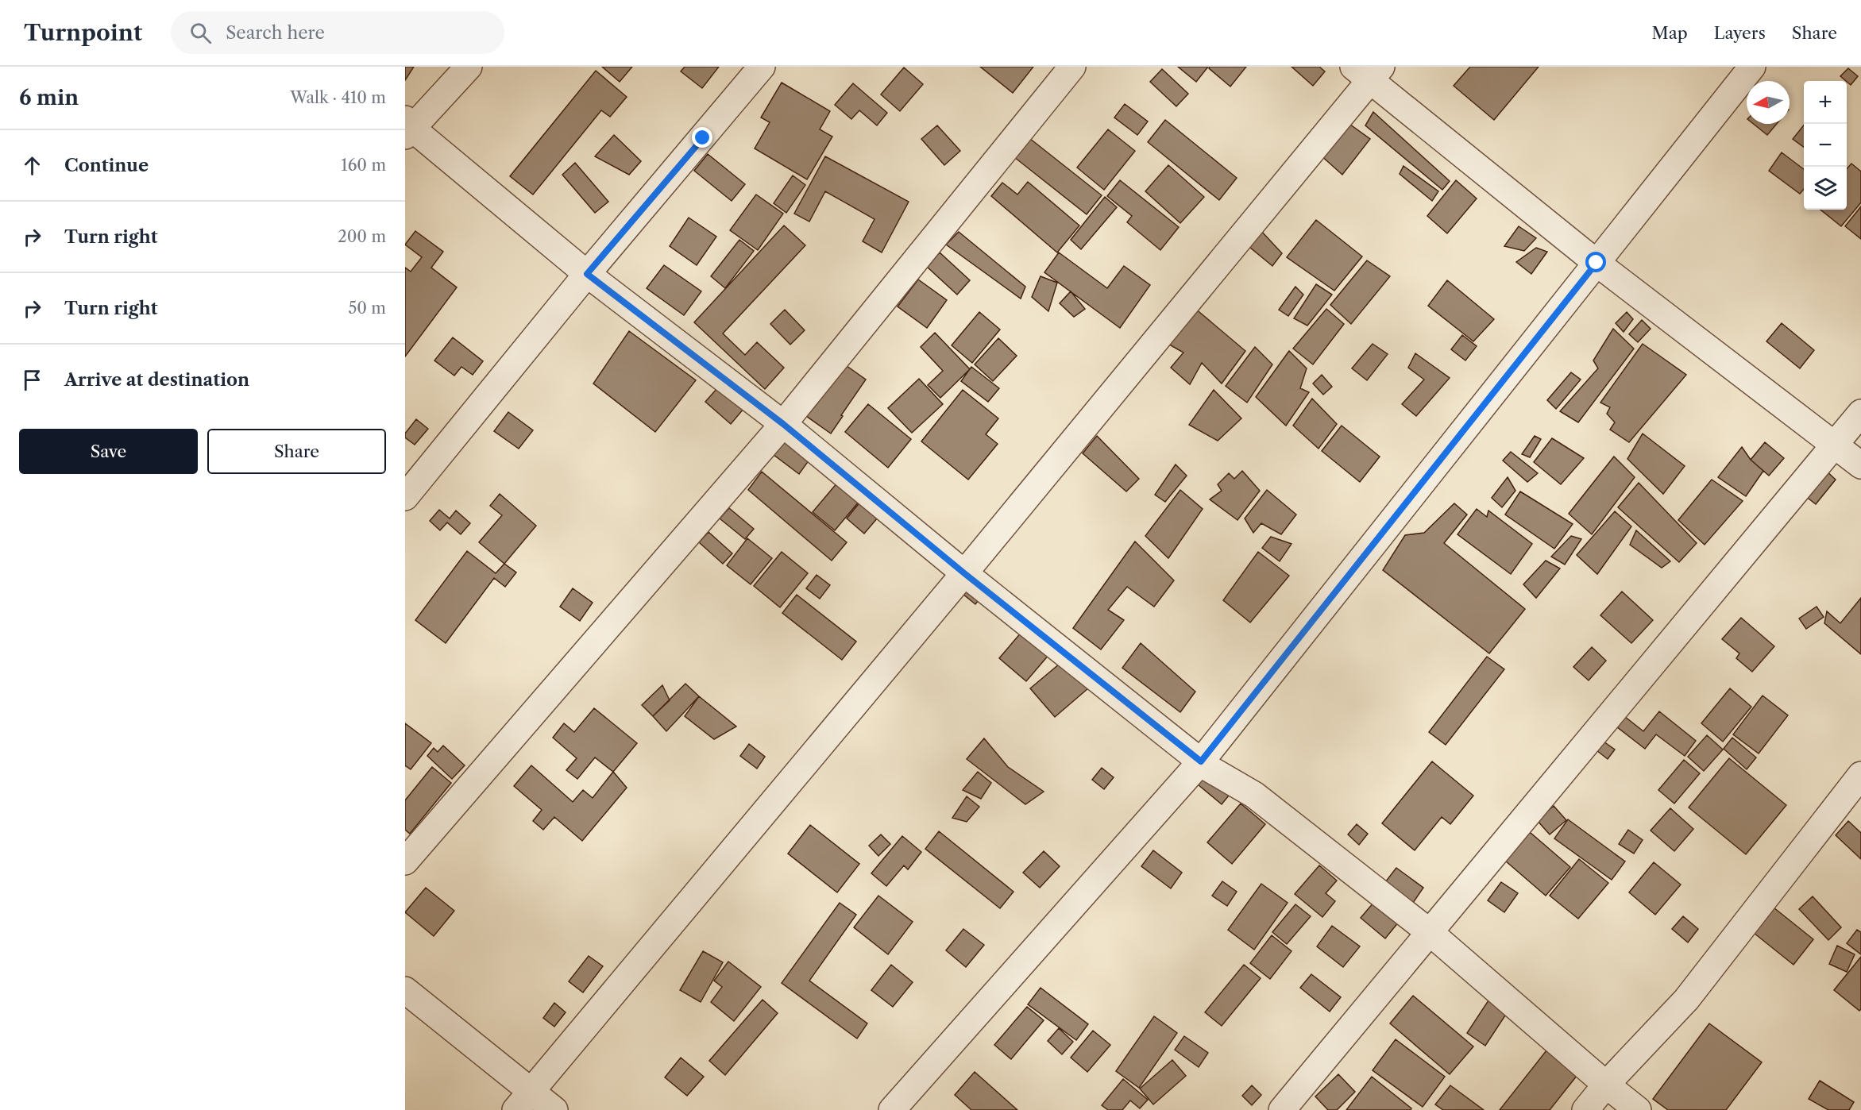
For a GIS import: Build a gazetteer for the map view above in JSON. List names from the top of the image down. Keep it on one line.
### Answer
{"north":"left","page":{"header":"Turnpoint","search":"Search here","nav":["Map","Layers","Share"],"heading":["6 min","Walk · 410 m"],"map_buttons":["+","−"],"list":[["Continue","160 m"],["Turn right","200 m"],["Turn right","50 m"],"Arrive at destination"],"buttons":["Save","Share"]}}
